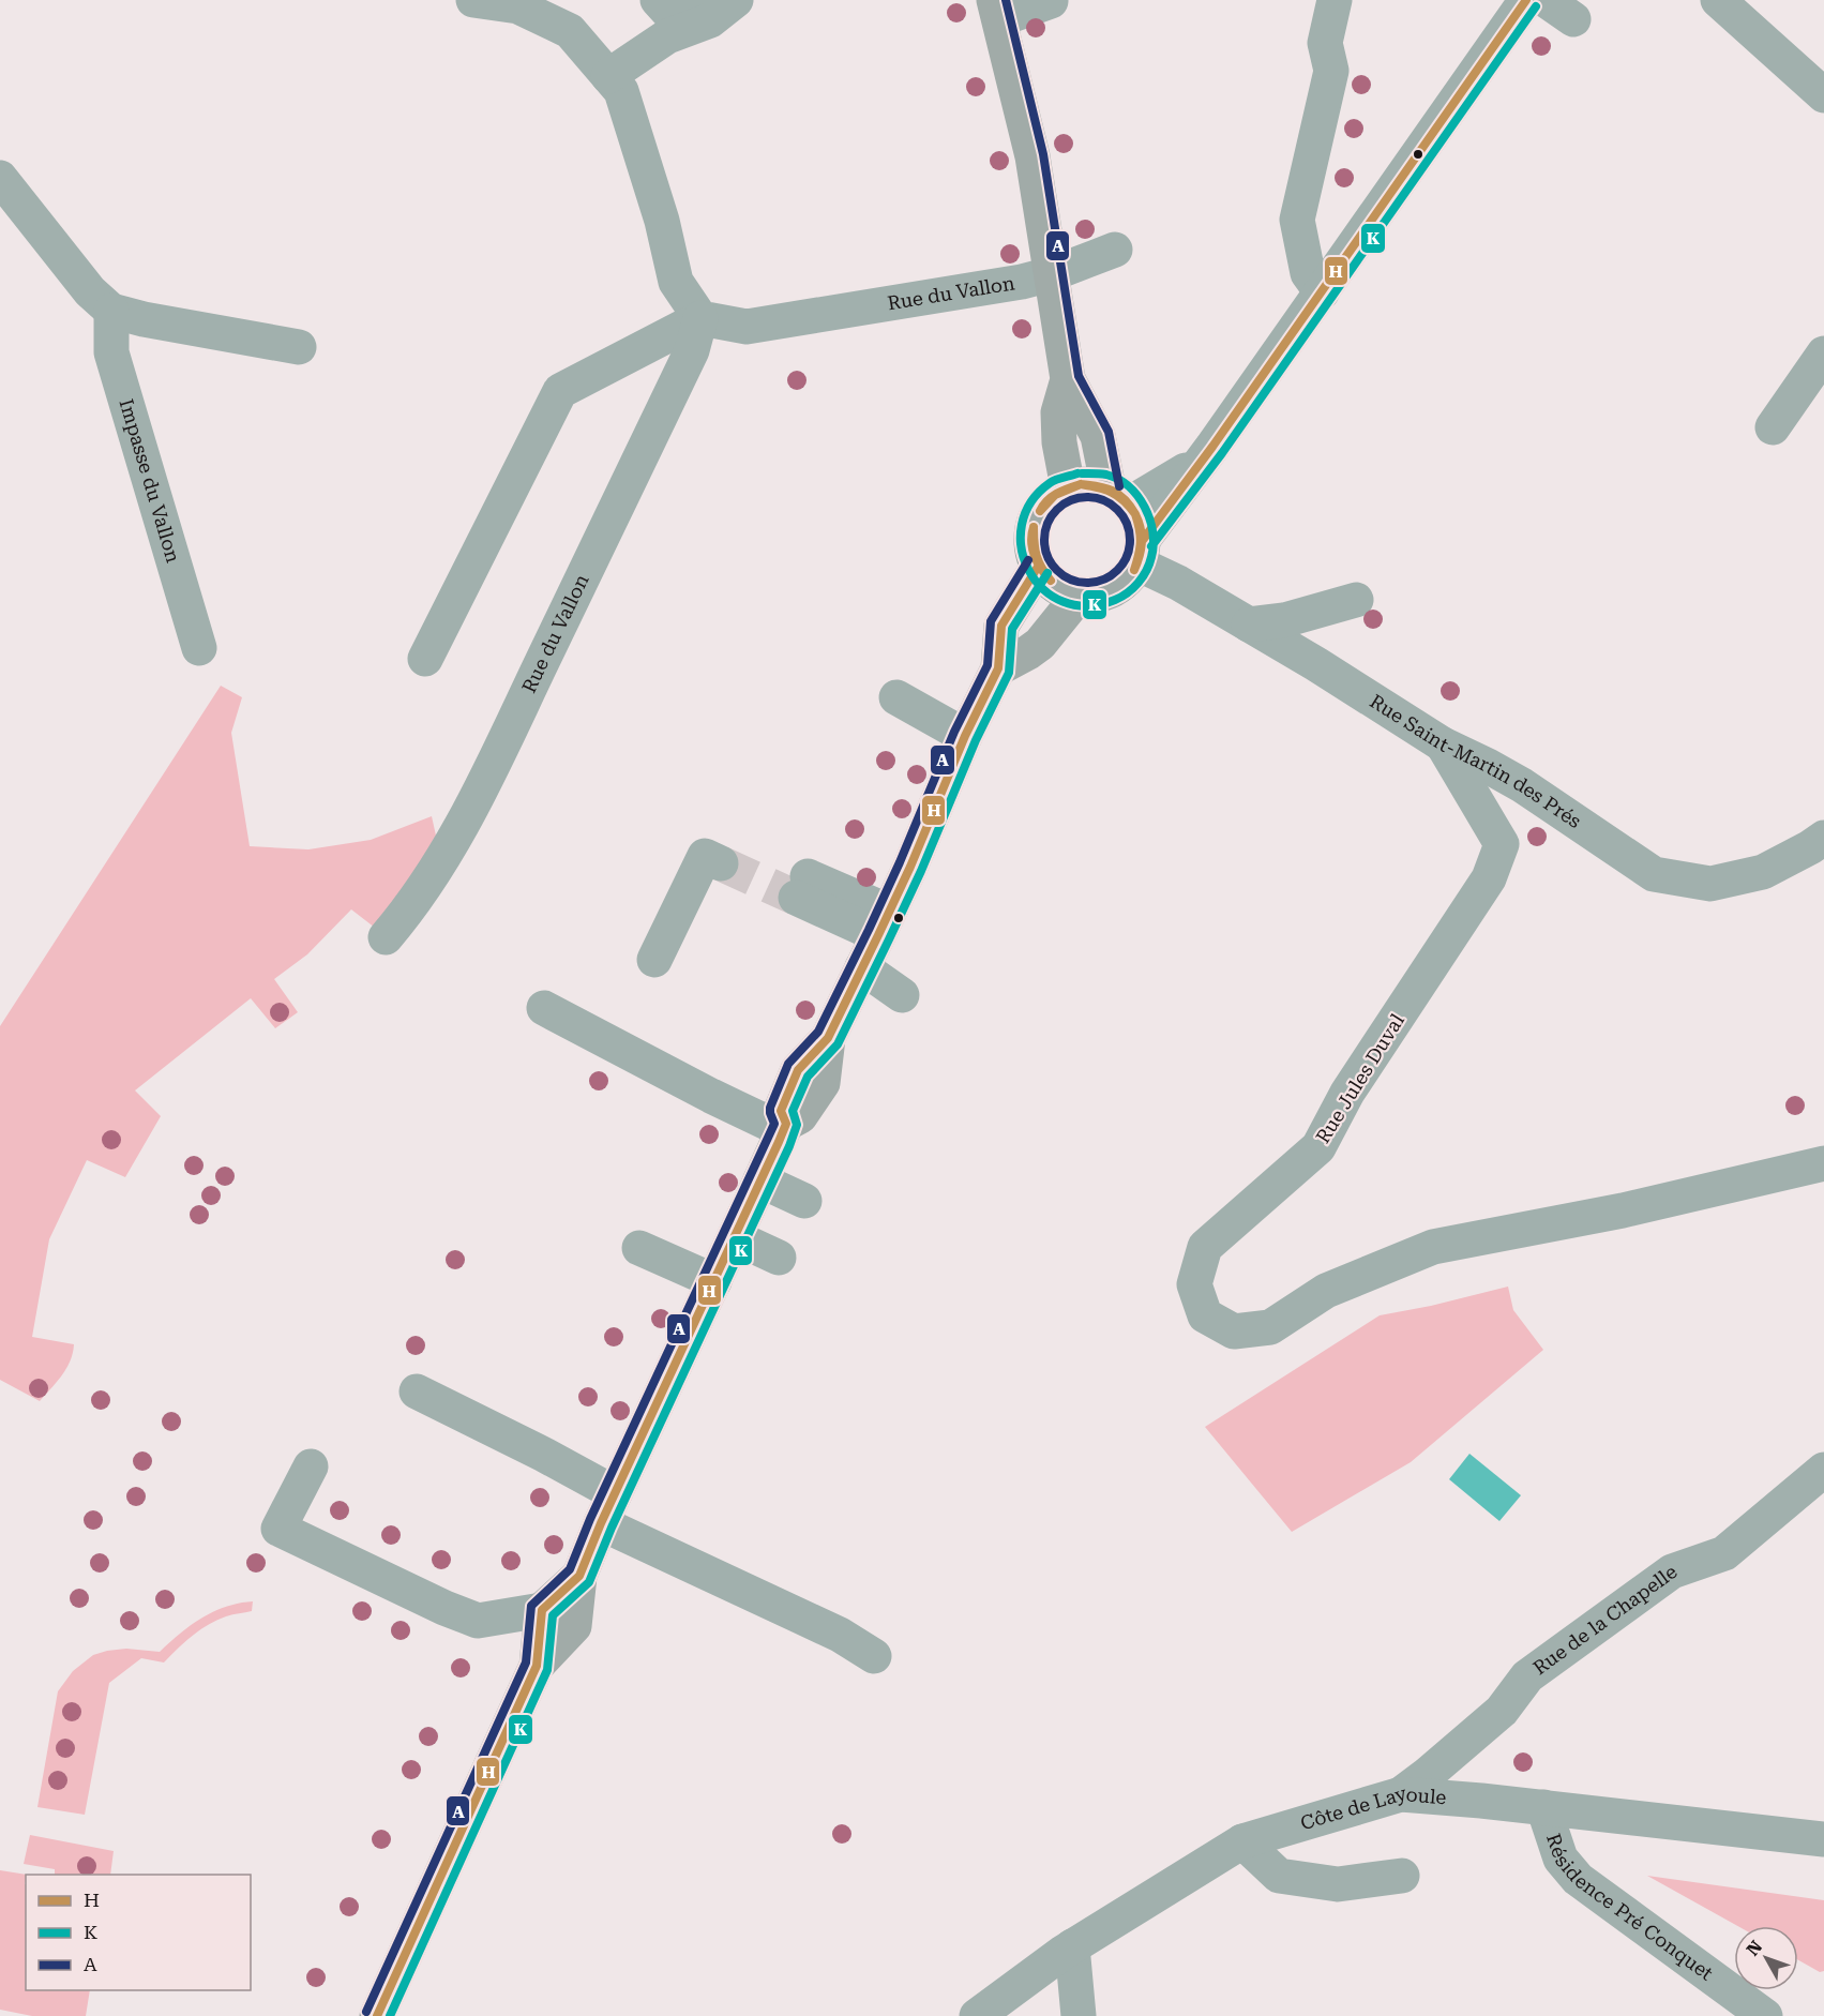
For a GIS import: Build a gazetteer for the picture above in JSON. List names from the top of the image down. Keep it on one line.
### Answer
{"streets":{"street":["Rue du Vallon","Impasse du Vallon","Rue Saint-Martin des Prés","Rue Jules Duval","Rue de la Chapelle","Côte de Layoule","Résidence Pré Conquet"]},"crossings":[["Rue Saint-Martin des Prés","Rue Jules Duval"],["Rue de la Chapelle","Côte de Layoule"],["Côte de Layoule","Résidence Pré Conquet"]],"lines":["transit line H","transit line A","transit line K"],"legend":["H","K","A"],"north":"top left"}
